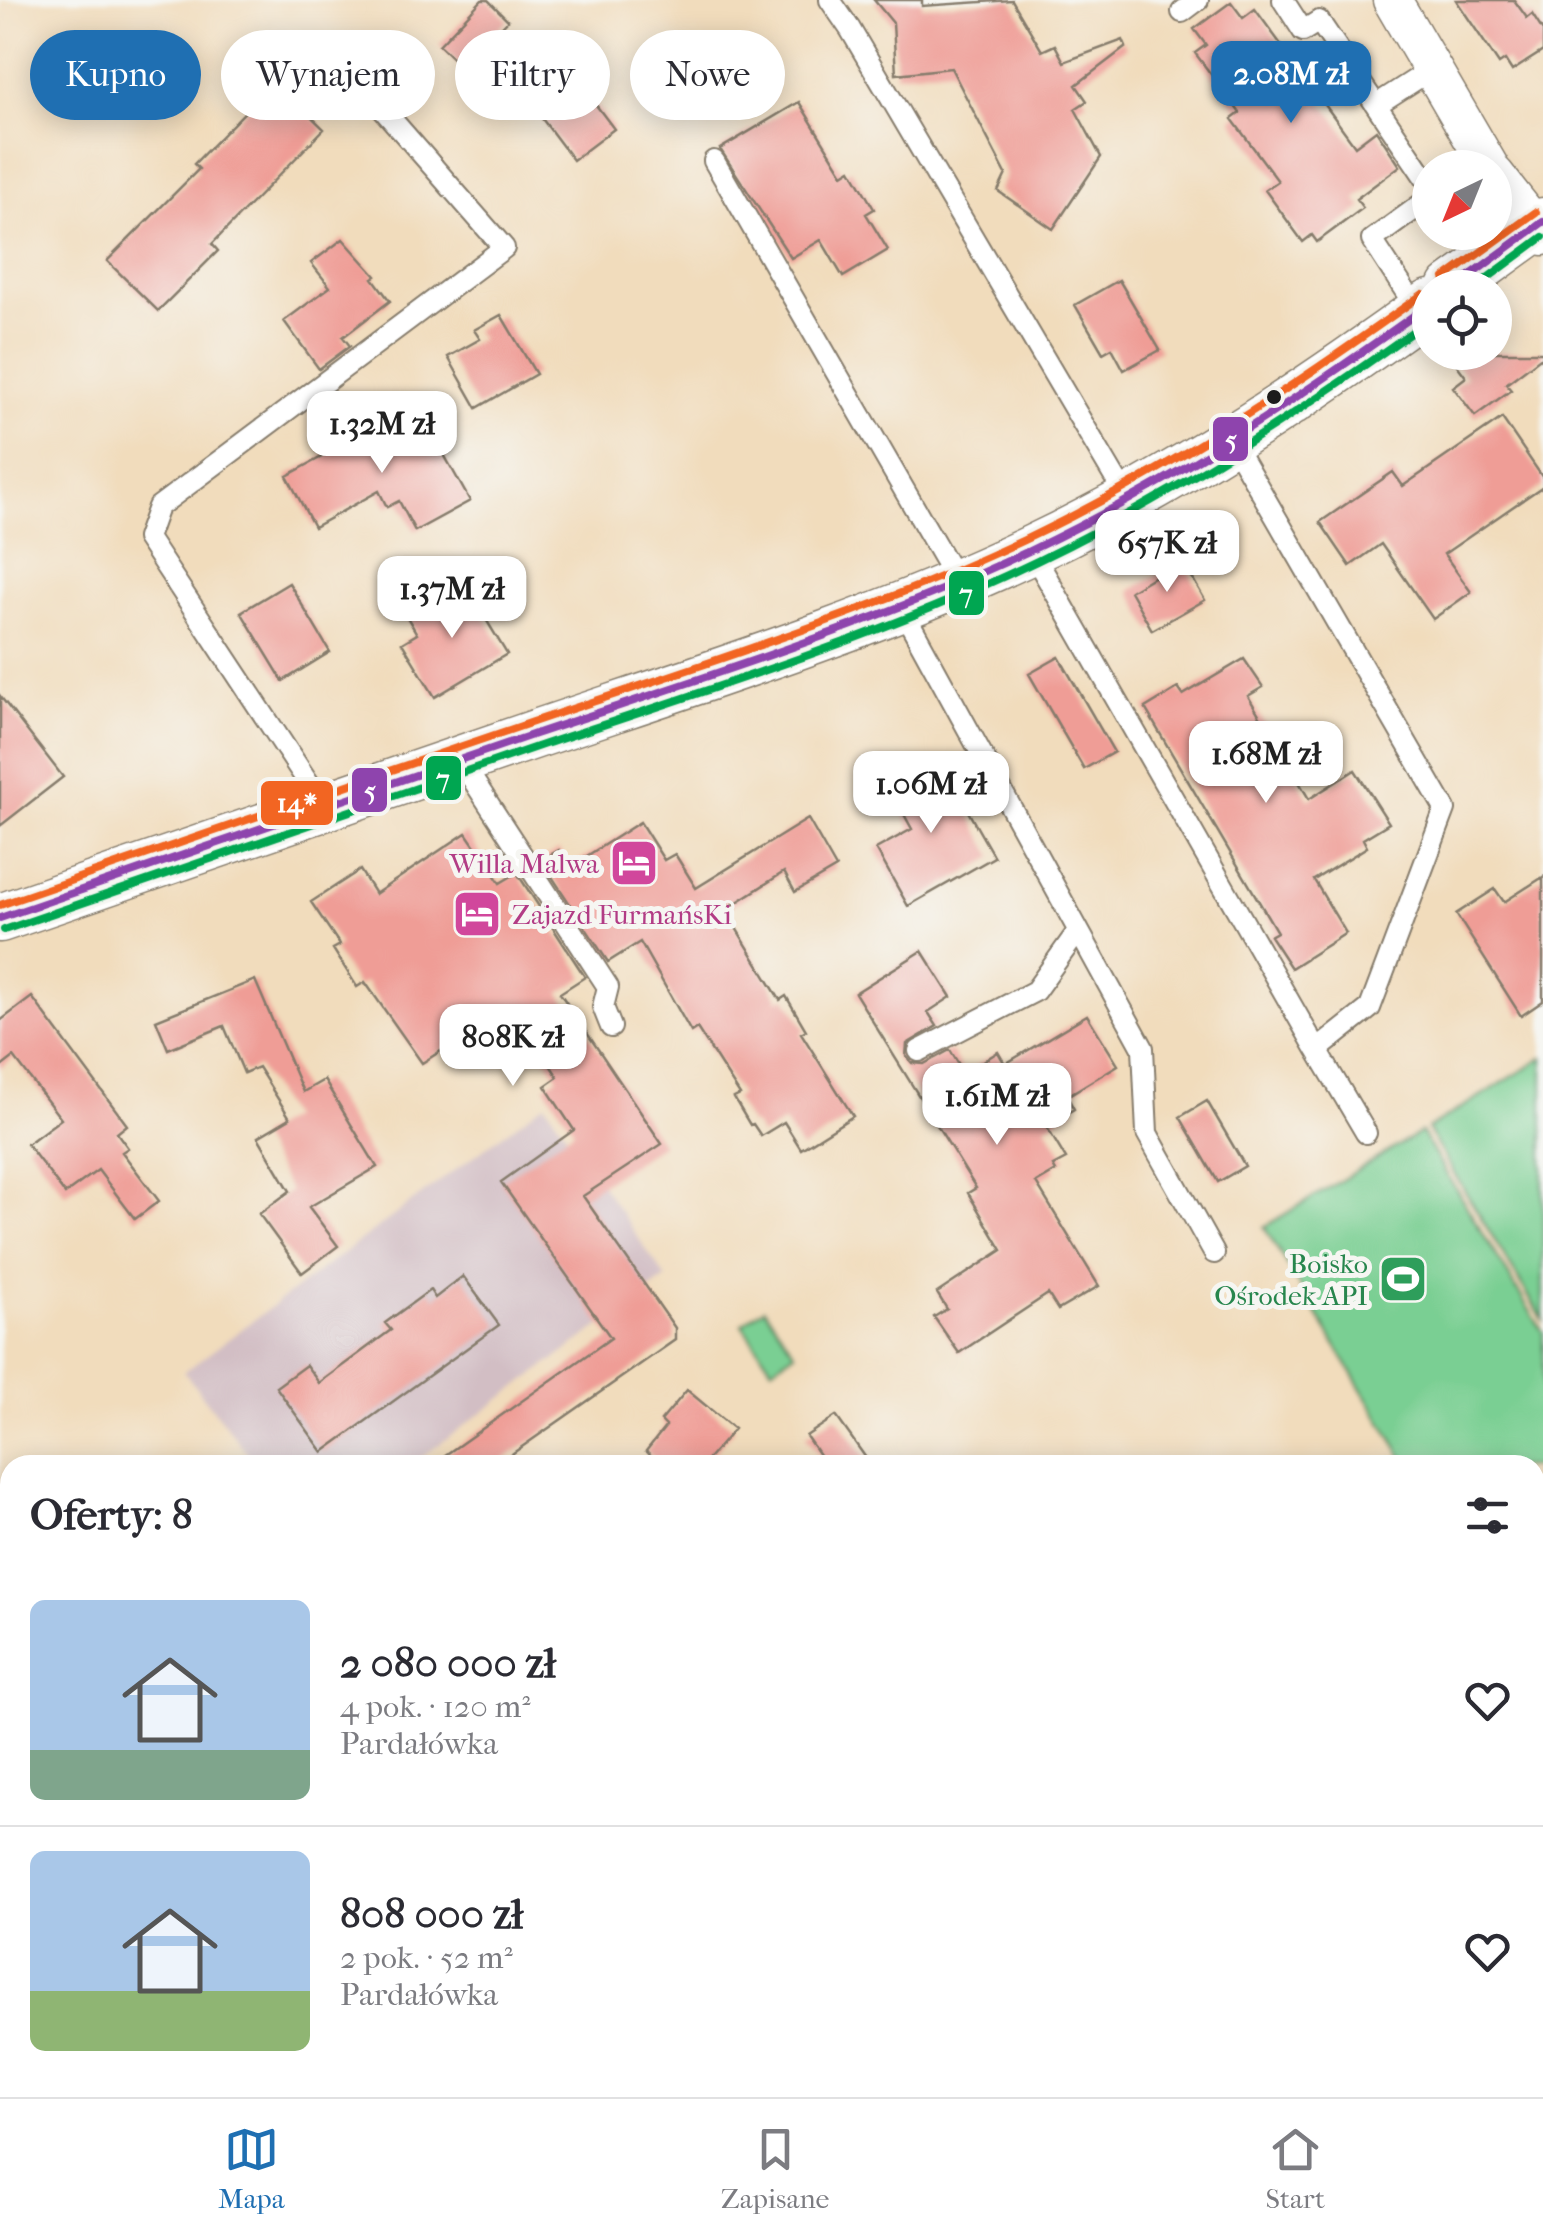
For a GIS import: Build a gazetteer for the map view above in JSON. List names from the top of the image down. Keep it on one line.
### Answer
{"places":{"hotel":["Willa Malwa","Zajazd FurmańsKi"],"sports":["Boisko Ośrodek API"]},"lines":["transit line 14*","transit line 5","transit line 7"],"north":"bottom left","page":{"chip":["Kupno","Wynajem","Filtry","Nowe"],"price":["2.08M zł","1.32M zł","657K zł","1.37M zł","1.68M zł","1.06M zł","808K zł","1.61M zł"],"heading":"Oferty: 8","list":[{"name":"2 080 000 zł","note":"4 pok. · 120 m² · Pardałówka"},{"name":"808 000 zł","note":"2 pok. · 52 m² · Pardałówka"}],"tabs":["Mapa","Zapisane","Start"]}}
